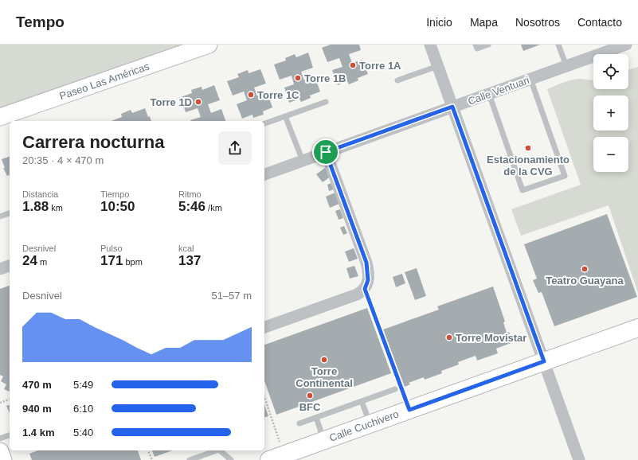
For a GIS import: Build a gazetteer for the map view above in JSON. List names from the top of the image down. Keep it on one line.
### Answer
{"streets":{"main road":["Paseo Las Américas","Calle Cuchivero"],"street":["Calle Ventuari"]},"places":["Torre 1A","Torre 1B","Torre 1C","Torre 1D","Estacionamiento de la CVG","Teatro Guayana","Torre Movistar","Torre Continental","BFC"],"page":{"header":"Tempo","nav":["Inicio","Mapa","Nosotros","Contacto"],"map_buttons":["+","−"],"heading":["Carrera nocturna","20:35 · 4 × 470 m"],"stats":[["Distancia","1.88 km"],["Tiempo","10:50"],["Ritmo","5:46 /km"],["Desnivel","24 m"],["Pulso","171 bpm"],["kcal","137"]],"chart":["Desnivel","51–57 m"],"list":[{"name":"470 m","note":"5:49"},{"name":"940 m","note":"6:10"},{"name":"1.4 km","note":"5:40"}]}}
